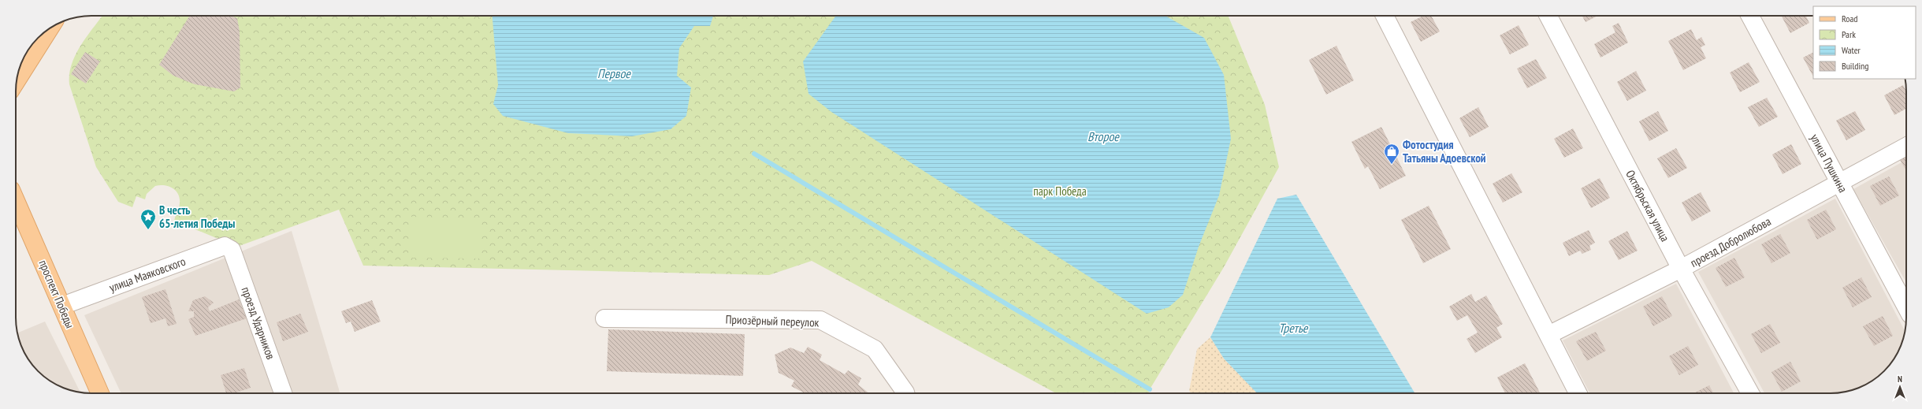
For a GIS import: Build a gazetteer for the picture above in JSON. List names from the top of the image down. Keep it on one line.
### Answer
{"streets":{"main road":["проспект Победы"],"street":["улица Пушкина","Октябрьская улица","проезд Добролюбова","улица Маяковского","Приозёрный переулок","проезд Ударников"]},"crossings":[["улица Пушкина","проезд Добролюбова"],["Октябрьская улица","проезд Добролюбова"],["улица Маяковского","проспект Победы"],["улица Маяковского","проезд Ударников"]],"water":["Первое","Второе","Третье"],"parks":["парк Победa"],"places":{"shop":["Фотостудия Татьяны Адоевской"],"place":["В честь 65-летия Победы"]},"legend":["Road","Park","Water","Building"],"north":"top"}
